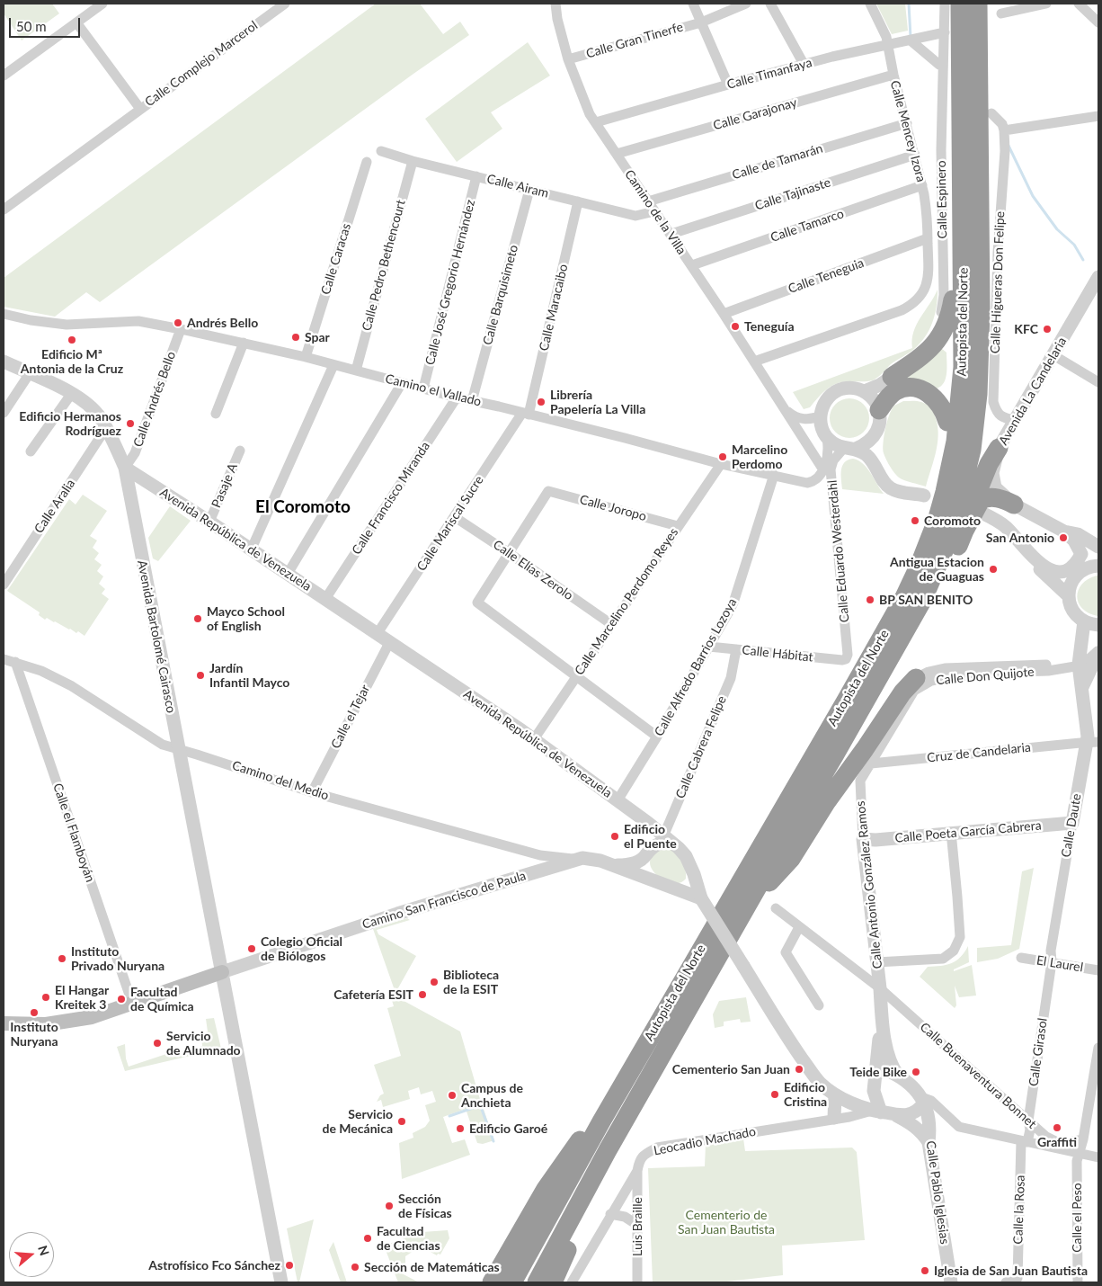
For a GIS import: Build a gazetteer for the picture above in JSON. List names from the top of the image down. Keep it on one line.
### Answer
{"streets":{"highway":["Autopista del Norte"],"main road":["Camino San Francisco de Paula"],"street":["Calle Gran Tinerfe","Calle Complejo Marcerol","Calle Timanfaya","Calle Garajonay","Calle Mencey Izora","Calle de Tamarán","Calle Airam","Calle Tajinaste","Calle Espinero","Camino de la Villa","Calle Tamarco","Calle Caracas","Calle Pedro Bethencourt","Calle Teneguia","Calle José Gregorio Hernández","Calle Higueras Don Felipe","Calle Barquisimeto","Calle Maracaibo","Camino el Vallado","Avenida La Candelaria","Calle Andrés Bello","Pasaje A","Calle Francisco Miranda","Calle Aralia","Calle Joropo","Calle Mariscal Sucre","Avenida República de Venezuela","Calle Eduardo Westerdahl","Calle Elías Zerolo","Calle Marcelino Perdomo Reyes","Avenida Bartolomé Cairasco","Calle Hábitat","Calle Alfredo Barrios Lozoya","Calle Don Quijote","Calle el Tejar","Calle Cabrera Felipe","Cruz de Candelaria","Camino del Medio","Calle Daute","Calle Poeta García Cabrera","Calle el Flamboyán","Calle Antonio González Ramos","El Laurel","Calle Girasol","Calle Buenaventura Bonnet","Leocadio Machado","Calle Pablo Iglesias","Calle la Rosa","Calle el Peso","Luis Braille"]},"crossings":[["Calle Gran Tinerfe","Camino de la Villa"],["Calle Timanfaya","Calle Mencey Izora"],["Calle Timanfaya","Calle Espinero"],["Calle Timanfaya","Camino de la Villa"],["Calle Garajonay","Calle Mencey Izora"],["Calle Garajonay","Camino de la Villa"],["Calle Mencey Izora","Calle de Tamarán"],["Calle Mencey Izora","Calle Tajinaste"],["Calle Mencey Izora","Camino de la Villa"],["Calle Mencey Izora","Calle Tamarco"],["Calle Mencey Izora","Calle Teneguia"],["Calle de Tamarán","Camino de la Villa"],["Calle Airam","Camino de la Villa"],["Calle Airam","Calle Pedro Bethencourt"],["Calle Airam","Calle José Gregorio Hernández"],["Calle Airam","Calle Barquisimeto"],["Calle Airam","Calle Maracaibo"],["Calle Tajinaste","Camino de la Villa"],["Camino de la Villa","Calle Tamarco"],["Camino de la Villa","Calle Teneguia"],["Camino de la Villa","Camino el Vallado"],["Calle Caracas","Camino el Vallado"],["Calle Pedro Bethencourt","Camino el Vallado"],["Calle José Gregorio Hernández","Camino el Vallado"],["Calle Higueras Don Felipe","Avenida La Candelaria"],["Calle Barquisimeto","Camino el Vallado"],["Calle Maracaibo","Camino el Vallado"],["Calle Maracaibo","Calle Mariscal Sucre"],["Camino el Vallado","Calle Andrés Bello"],["Camino el Vallado","Calle Francisco Miranda"],["Camino el Vallado","Calle Mariscal Sucre"],["Camino el Vallado","Calle Marcelino Perdomo Reyes"],["Camino el Vallado","Calle Alfredo Barrios Lozoya"],["Calle Andrés Bello","Avenida República de Venezuela"],["Calle Andrés Bello","Avenida Bartolomé Cairasco"],["Pasaje A","Avenida República de Venezuela"],["Calle Francisco Miranda","Avenida República de Venezuela"],["Calle Aralia","Avenida Bartolomé Cairasco"],["Calle Joropo","Calle Elías Zerolo"],["Calle Joropo","Calle Marcelino Perdomo Reyes"],["Calle Mariscal Sucre","Avenida República de Venezuela"],["Calle Mariscal Sucre","Calle Elías Zerolo"],["Avenida República de Venezuela","Calle Marcelino Perdomo Reyes"],["Avenida República de Venezuela","Avenida Bartolomé Cairasco"],["Avenida República de Venezuela","Calle Alfredo Barrios Lozoya"],["Avenida República de Venezuela","Calle el Tejar"],["Avenida República de Venezuela","Calle Cabrera Felipe"],["Avenida República de Venezuela","Leocadio Machado"],["Avenida República de Venezuela","Calle Pablo Iglesias"],["Calle Eduardo Westerdahl","Calle Hábitat"],["Calle Elías Zerolo","Calle Marcelino Perdomo Reyes"],["Avenida Bartolomé Cairasco","Camino del Medio"],["Avenida Bartolomé Cairasco","Camino San Francisco de Paula"],["Calle Hábitat","Calle Alfredo Barrios Lozoya"],["Calle Hábitat","Calle Cabrera Felipe"],["Calle Don Quijote","Cruz de Candelaria"],["Calle Don Quijote","Calle Daute"],["Calle Don Quijote","Calle Antonio González Ramos"],["Calle el Tejar","Camino del Medio"],["Cruz de Candelaria","Calle Daute"],["Cruz de Candelaria","Calle Antonio González Ramos"],["Camino del Medio","Calle el Flamboyán"],["Camino del Medio","Camino San Francisco de Paula"],["Calle Daute","Calle Poeta García Cabrera"],["Calle Daute","El Laurel"],["Calle Daute","Calle Girasol"],["Calle Poeta García Cabrera","Calle Antonio González Ramos"],["Calle el Flamboyán","Camino San Francisco de Paula"],["Calle Antonio González Ramos","Calle Buenaventura Bonnet"],["Calle Antonio González Ramos","Calle Pablo Iglesias"],["El Laurel","Calle Girasol"],["Calle Girasol","Calle Buenaventura Bonnet"],["Calle Girasol","Calle la Rosa"],["Calle Buenaventura Bonnet","Calle el Peso"],["Leocadio Machado","Luis Braille"]],"districts":["El Coromoto"],"parks":["Cementerio de San Juan Bautista"],"places":["Andrés Bello","Teneguía","KFC","Spar","Edificio Mª Antonia de la Cruz","Librería Papelería La Villa","Edificio Hermanos Rodríguez","Marcelino Perdomo","Coromoto","San Antonio","Antigua Estacion de Guaguas","BP SAN BENITO","Mayco School of English","Jardín Infantil Mayco","Edificio el Puente","Colegio Oficial de Biólogos","Instituto Privado Nuryana","Biblioteca de la ESIT","Cafetería ESIT","El Hangar Kreitek 3","Facultad de Química","Instituto Nuryana","Servicio de Alumnado","Cementerio San Juan","Teide Bike","Edificio Cristina","Campus de Anchieta","Servicio de Mecánica","Graffiti","Edificio Garoé","Sección de Físicas","Facultad de Ciencias","Astrofísico Fco Sánchez","Sección de Matemáticas","Iglesia de San Juan Bautista"],"scale_bar":"50 m","north":"right"}
